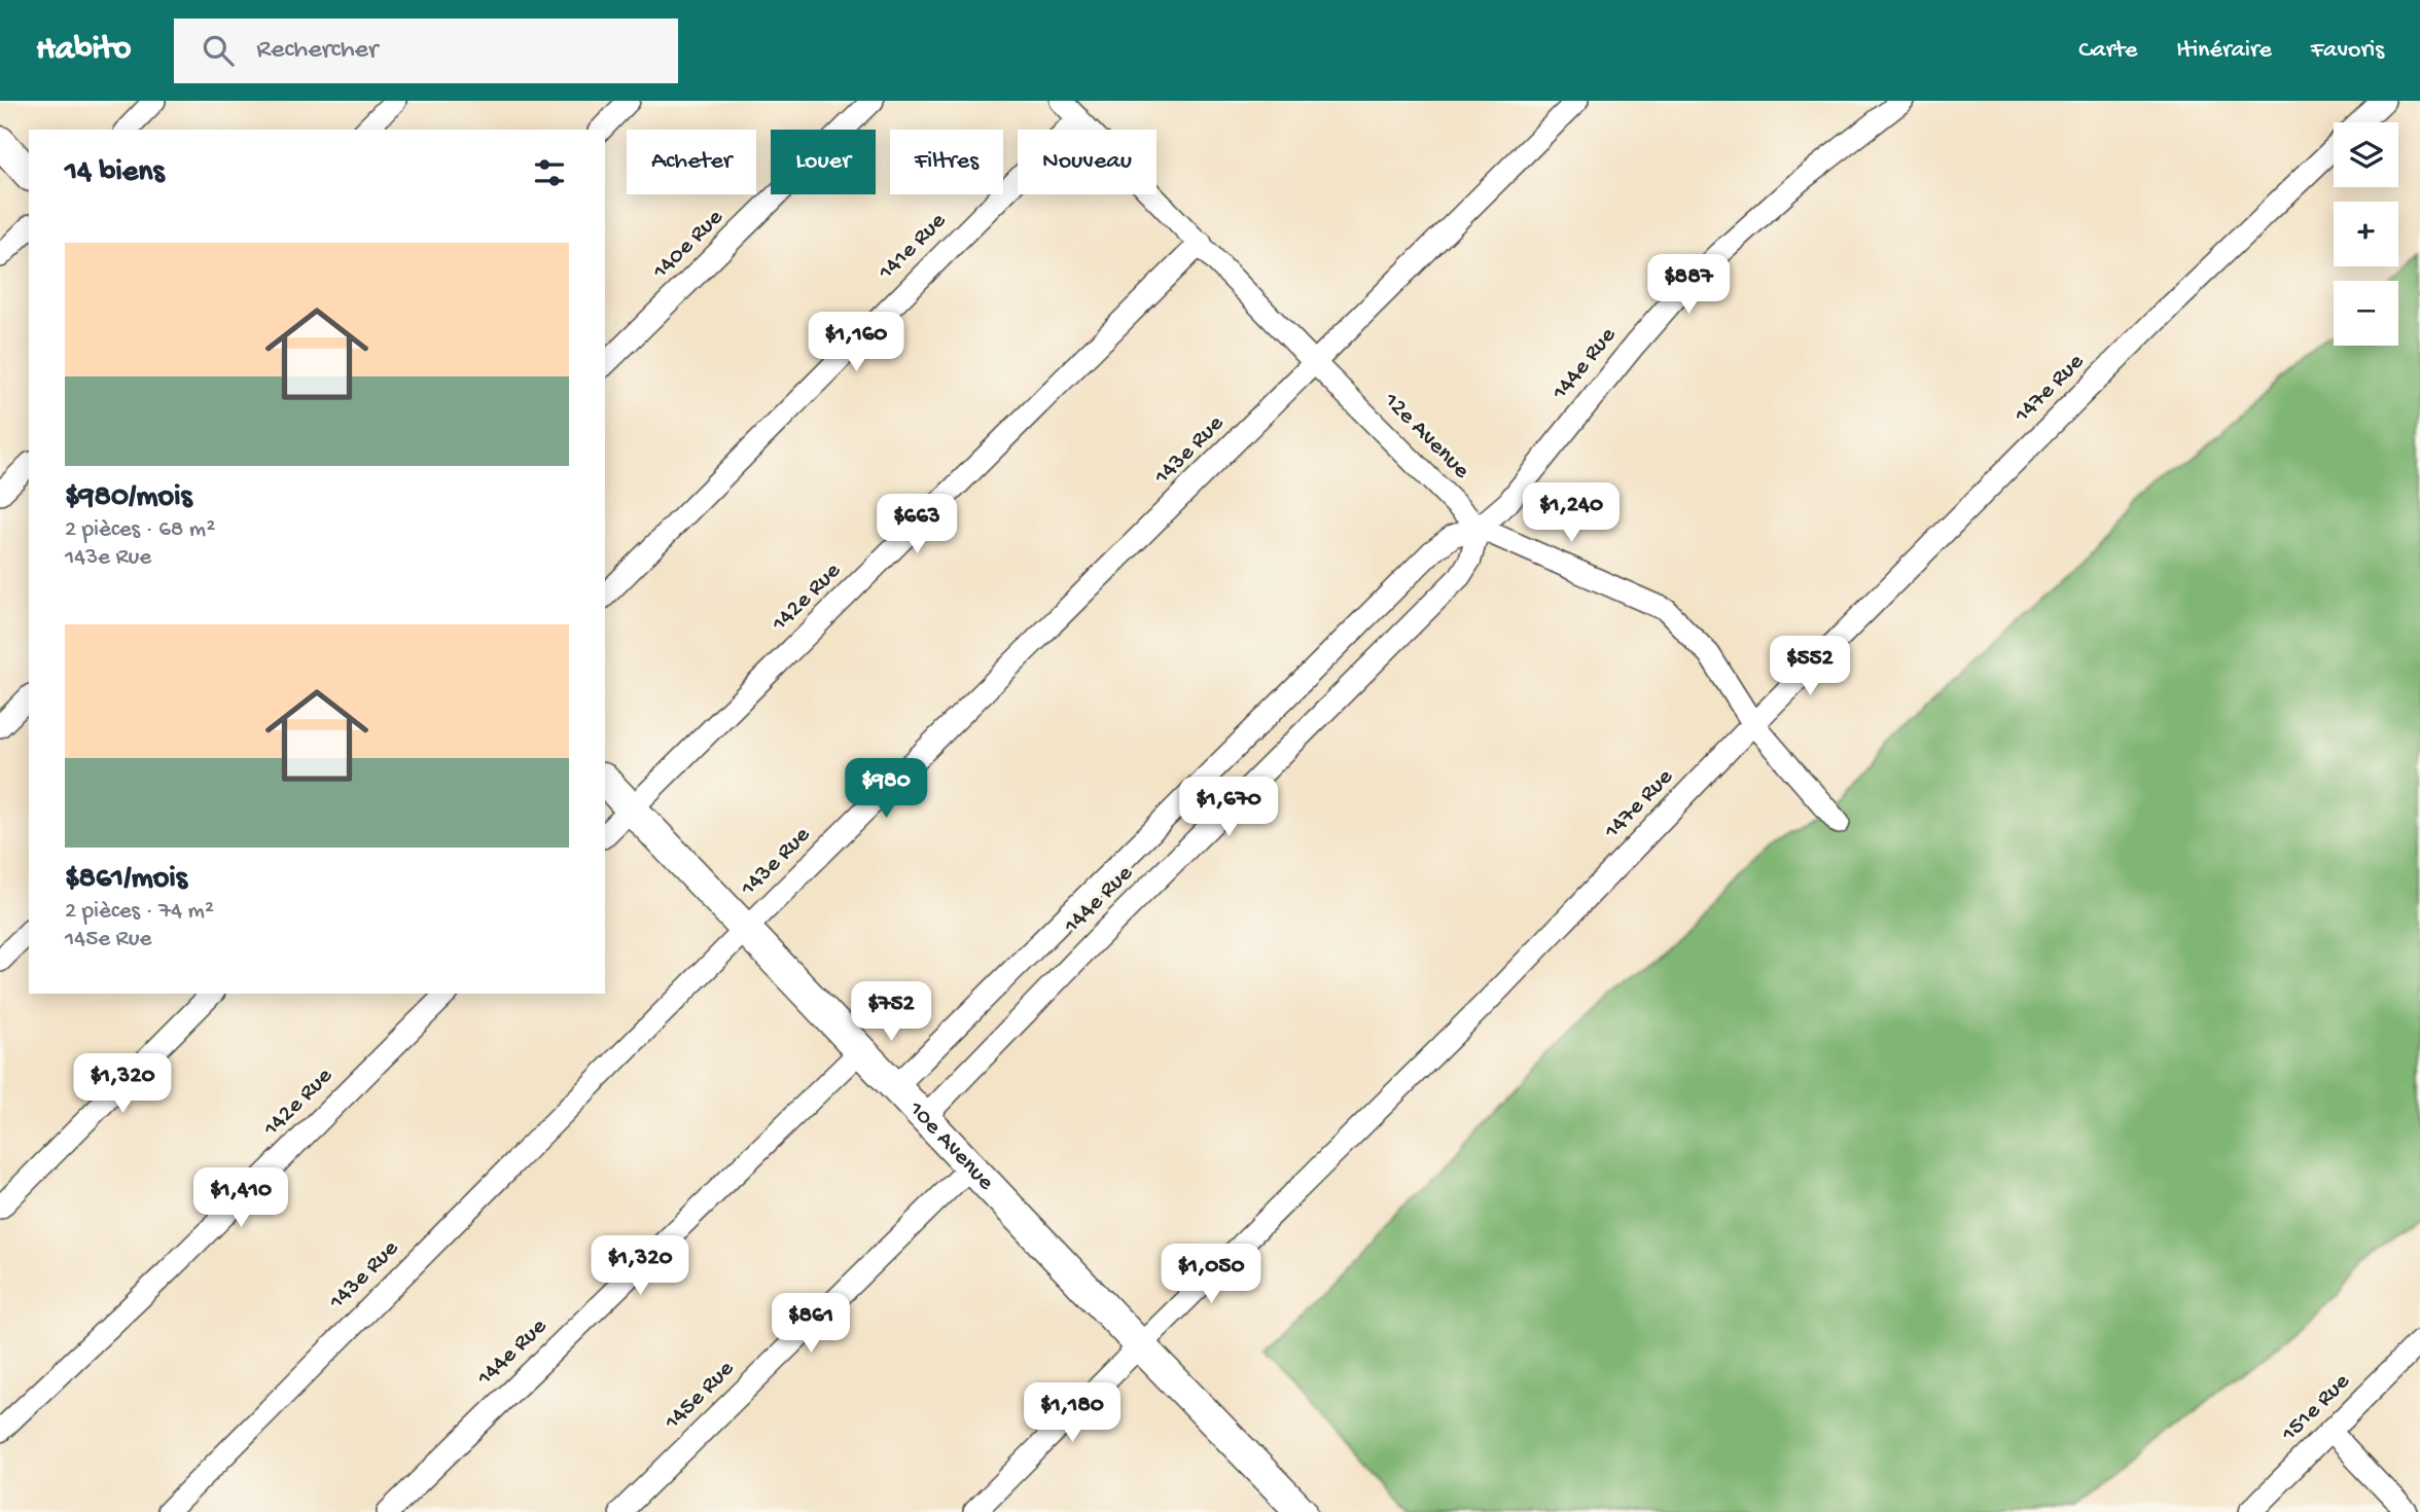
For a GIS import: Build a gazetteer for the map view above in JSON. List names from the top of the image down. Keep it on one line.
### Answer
{"streets":{"street":["140e Rue","141e Rue","144e Rue","147e Rue","12e Avenue","143e Rue","142e Rue","10e Avenue","145e Rue","151e Rue"]},"crossings":[["141e Rue","12e Avenue"],["144e Rue","12e Avenue"],["144e Rue","10e Avenue"],["147e Rue","12e Avenue"],["147e Rue","10e Avenue"],["12e Avenue","143e Rue"],["12e Avenue","142e Rue"],["143e Rue","10e Avenue"],["142e Rue","10e Avenue"],["10e Avenue","145e Rue"]],"page":{"header":"Habito","search":"Rechercher","nav":["Carte","Itinéraire","Favoris"],"map_buttons":["+","−"],"chip":["Acheter","Louer","Filtres","Nouveau"],"heading":"14 biens","list":[{"name":"$980/mois","note":"2 pièces · 68 m² · 143e Rue"},{"name":"$861/mois","note":"2 pièces · 74 m² · 145e Rue"}],"price":["$887","$1,160","$1,240","$663","$552","$980","$1,670","$752","$1,320","$1,410","$1,320","$1,050","$861","$1,180"]}}
